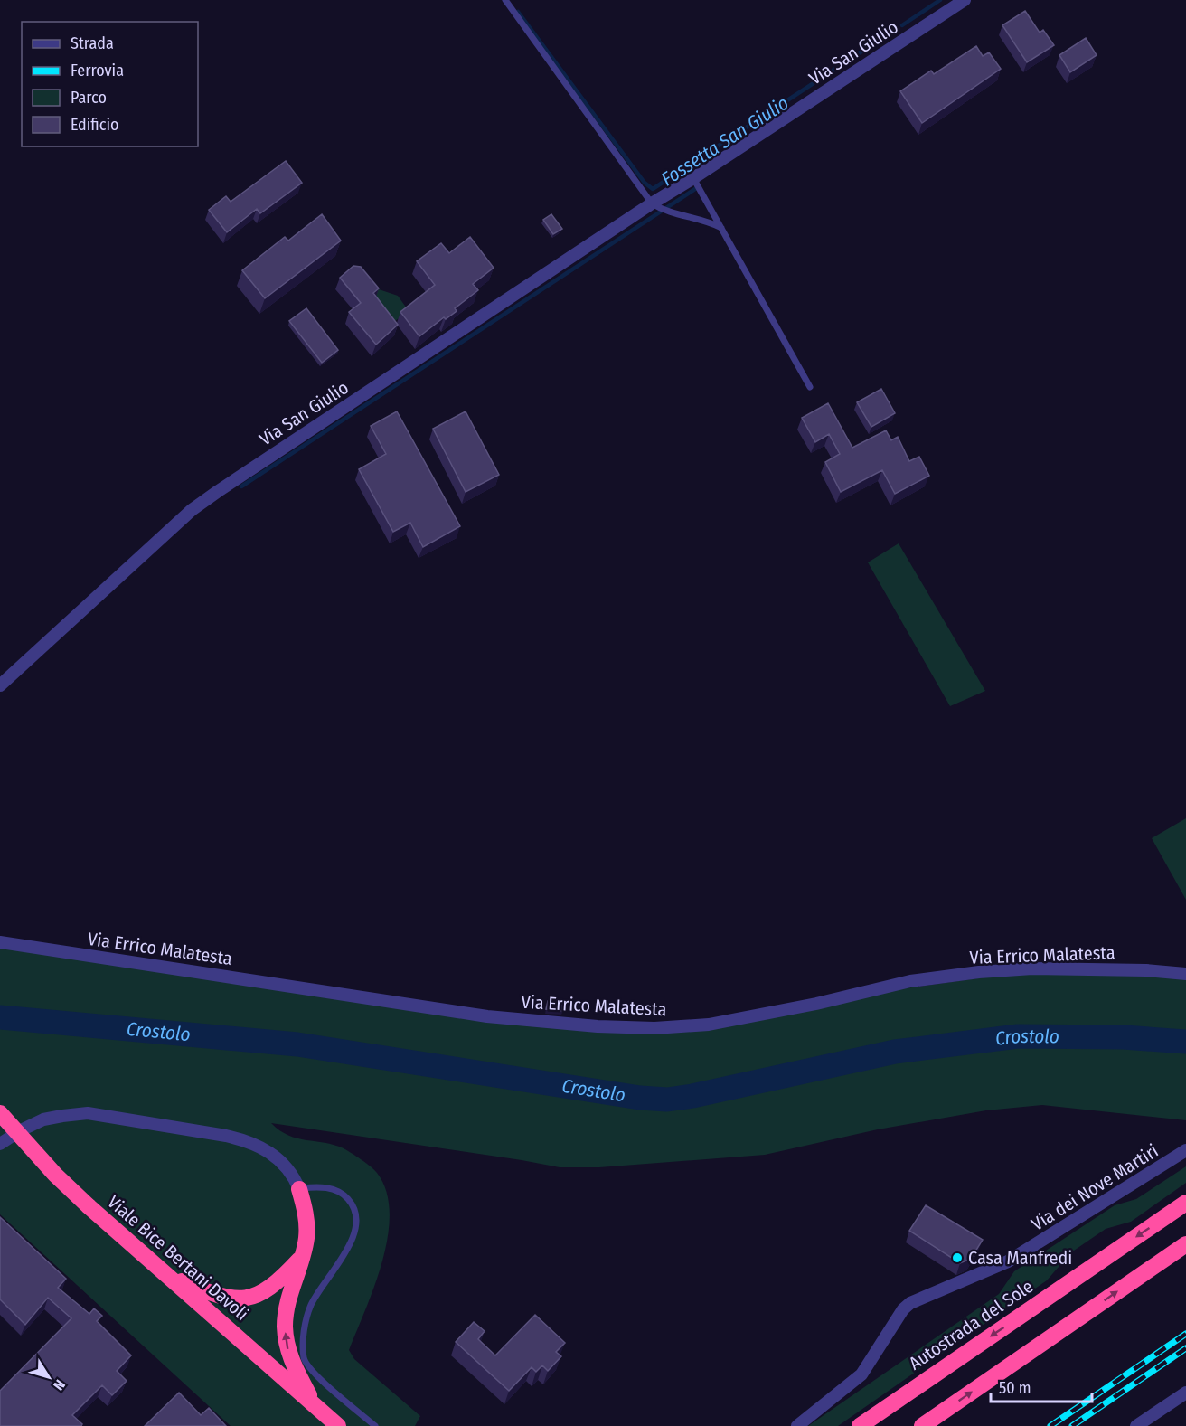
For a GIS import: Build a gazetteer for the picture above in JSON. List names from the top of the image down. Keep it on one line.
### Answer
{"streets":{"highway":["Viale Bice Bertani Davoli","Autostrada del Sole"],"street":["Via San Giulio","Via Errico Malatesta","Via dei Nove Martiri"]},"water":["Fossetta San Giulio","Crostolo"],"places":["Casa Manfredi"],"legend":["Strada","Ferrovia","Parco","Edificio"],"scale_bar":"50 m","north":"bottom right"}
